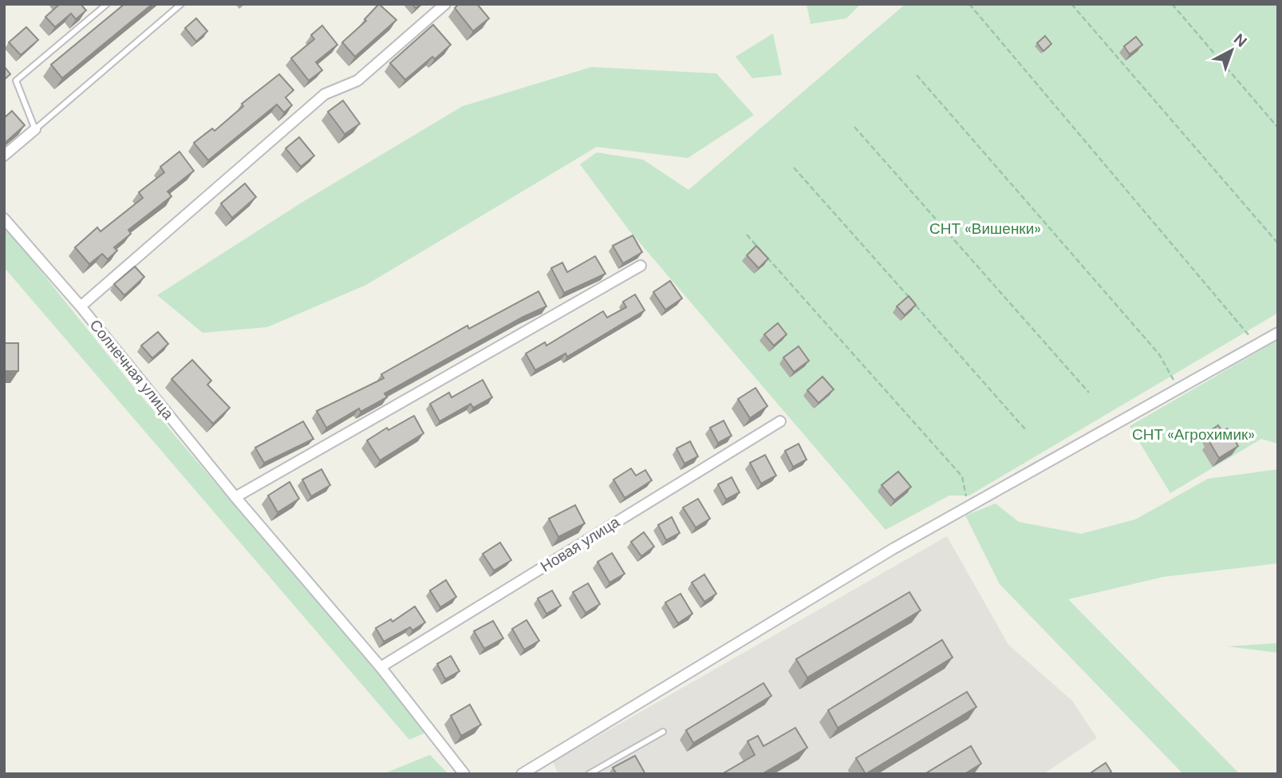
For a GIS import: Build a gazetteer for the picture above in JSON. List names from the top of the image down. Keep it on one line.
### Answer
{"streets":{"street":["Солнечная улица","Новая улица"]},"crossings":[["Солнечная улица","Новая улица"]],"parks":["СНТ «Вишенки»","СНТ «Агрохимик»"],"north":"top right"}
